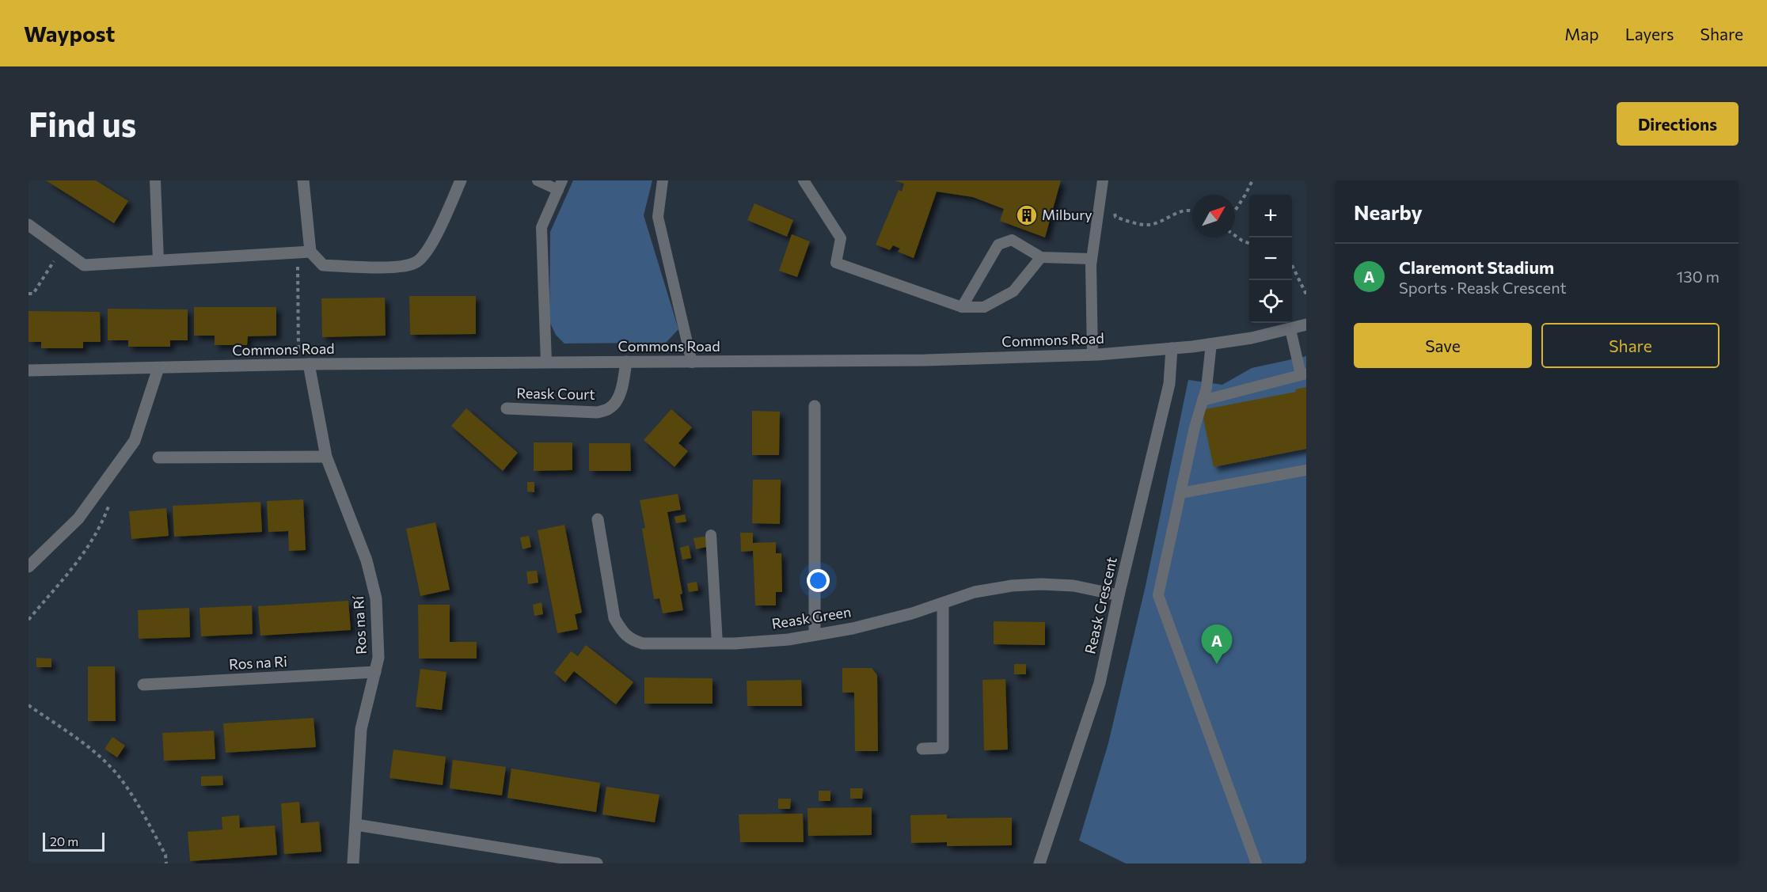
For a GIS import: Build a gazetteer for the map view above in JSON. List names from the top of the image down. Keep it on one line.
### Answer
{"streets":{"street":["Commons Road","Reask Court","Reask Crescent","Reask Green","Ros na Rí","Ros na Ri"]},"crossings":[["Commons Road","Reask Court"],["Commons Road","Reask Crescent"],["Commons Road","Ros na Rí"],["Reask Crescent","Reask Green"],["Ros na Rí","Ros na Ri"]],"places":{"building":["Milbury"]},"scale_bar":"20 m","north":"top right","page":{"header":"Waypost","nav":["Map","Layers","Share"],"buttons":["Directions",["Save","Share"]],"title":"Find us","heading":"Nearby","map_buttons":["+","−"],"list":[{"mark":"A","name":"Claremont Stadium","note":"Sports · Reask Crescent","value":"130 m"}],"pins":"A","scale":"20 m"}}
